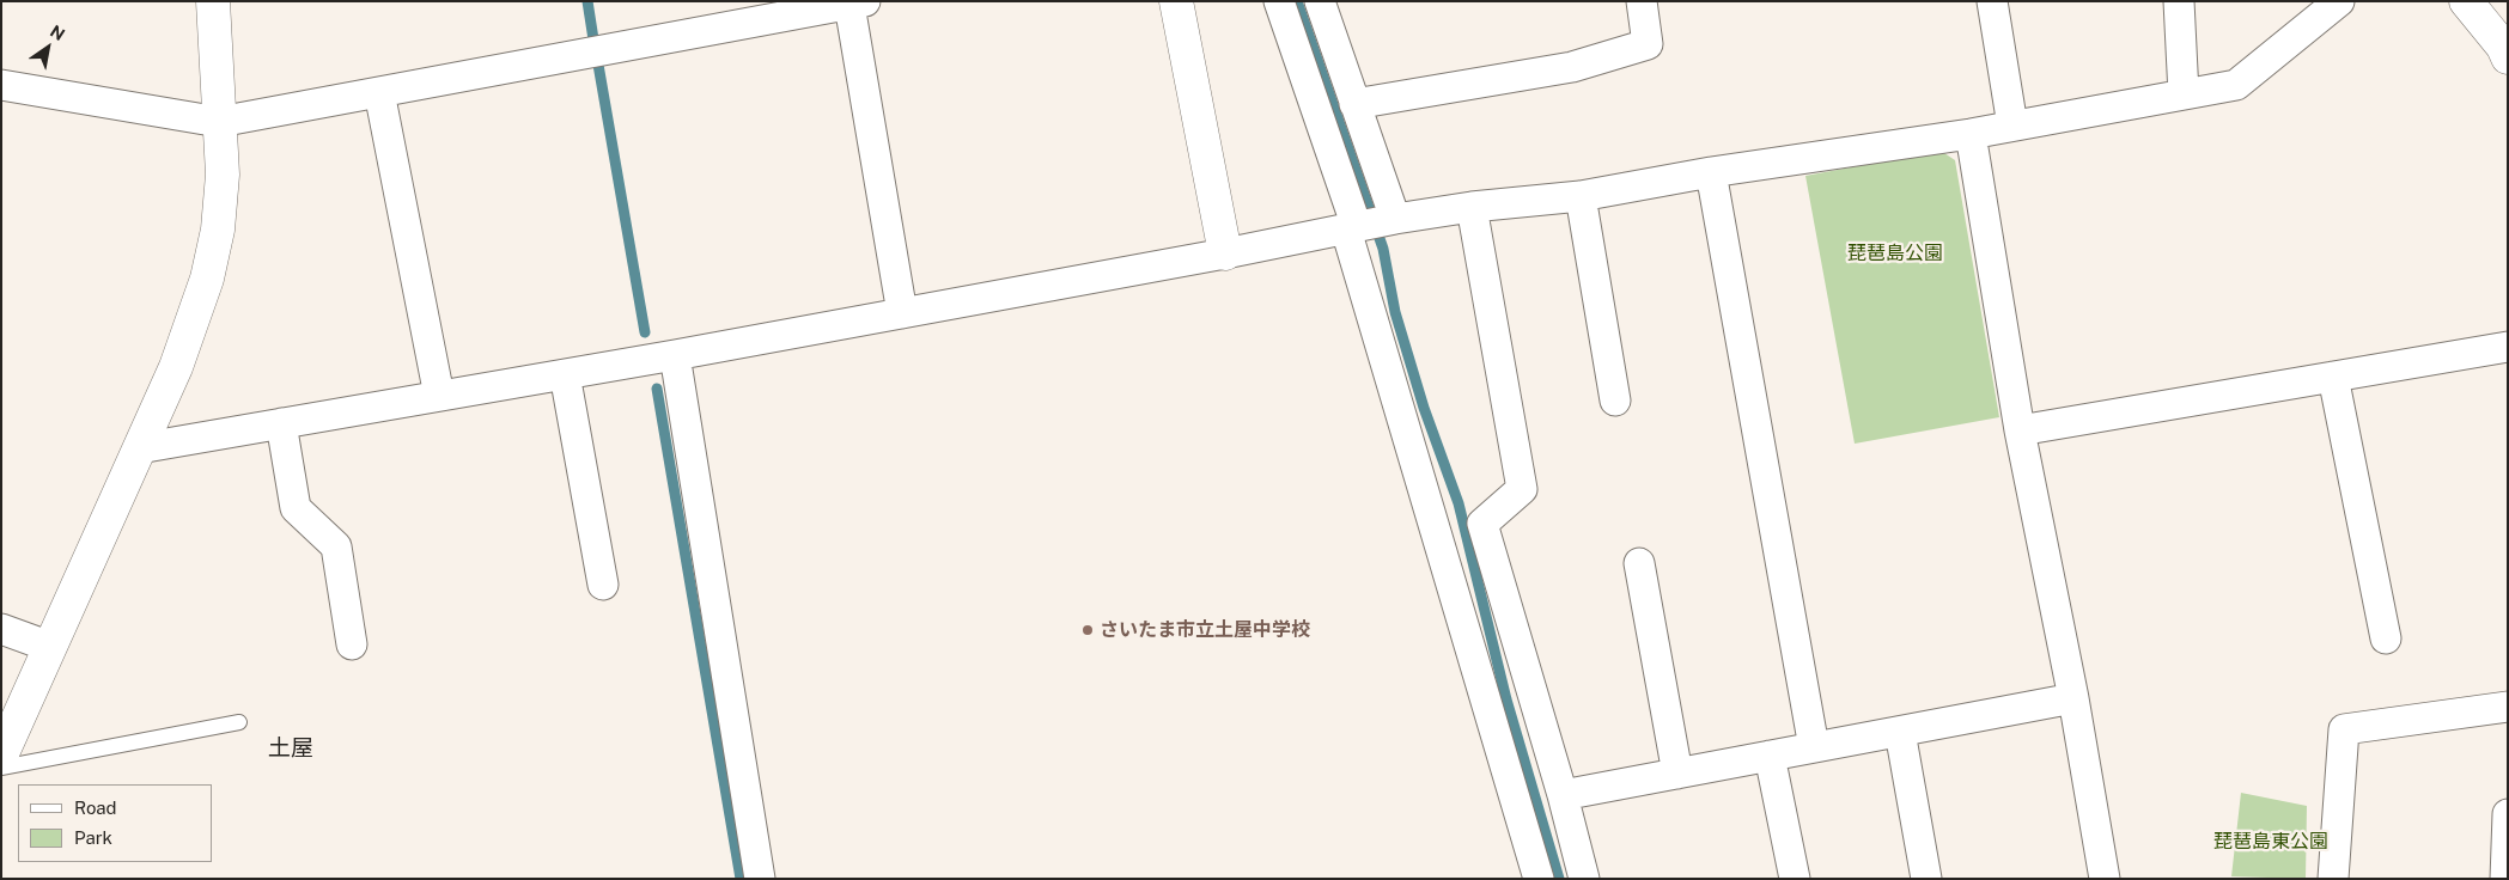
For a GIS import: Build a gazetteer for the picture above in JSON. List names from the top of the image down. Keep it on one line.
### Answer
{"districts":["土屋"],"parks":["琵琶島公園","琵琶島東公園"],"places":["さいたま市立土屋中学校"],"legend":["Road","Park"],"north":"top right"}
